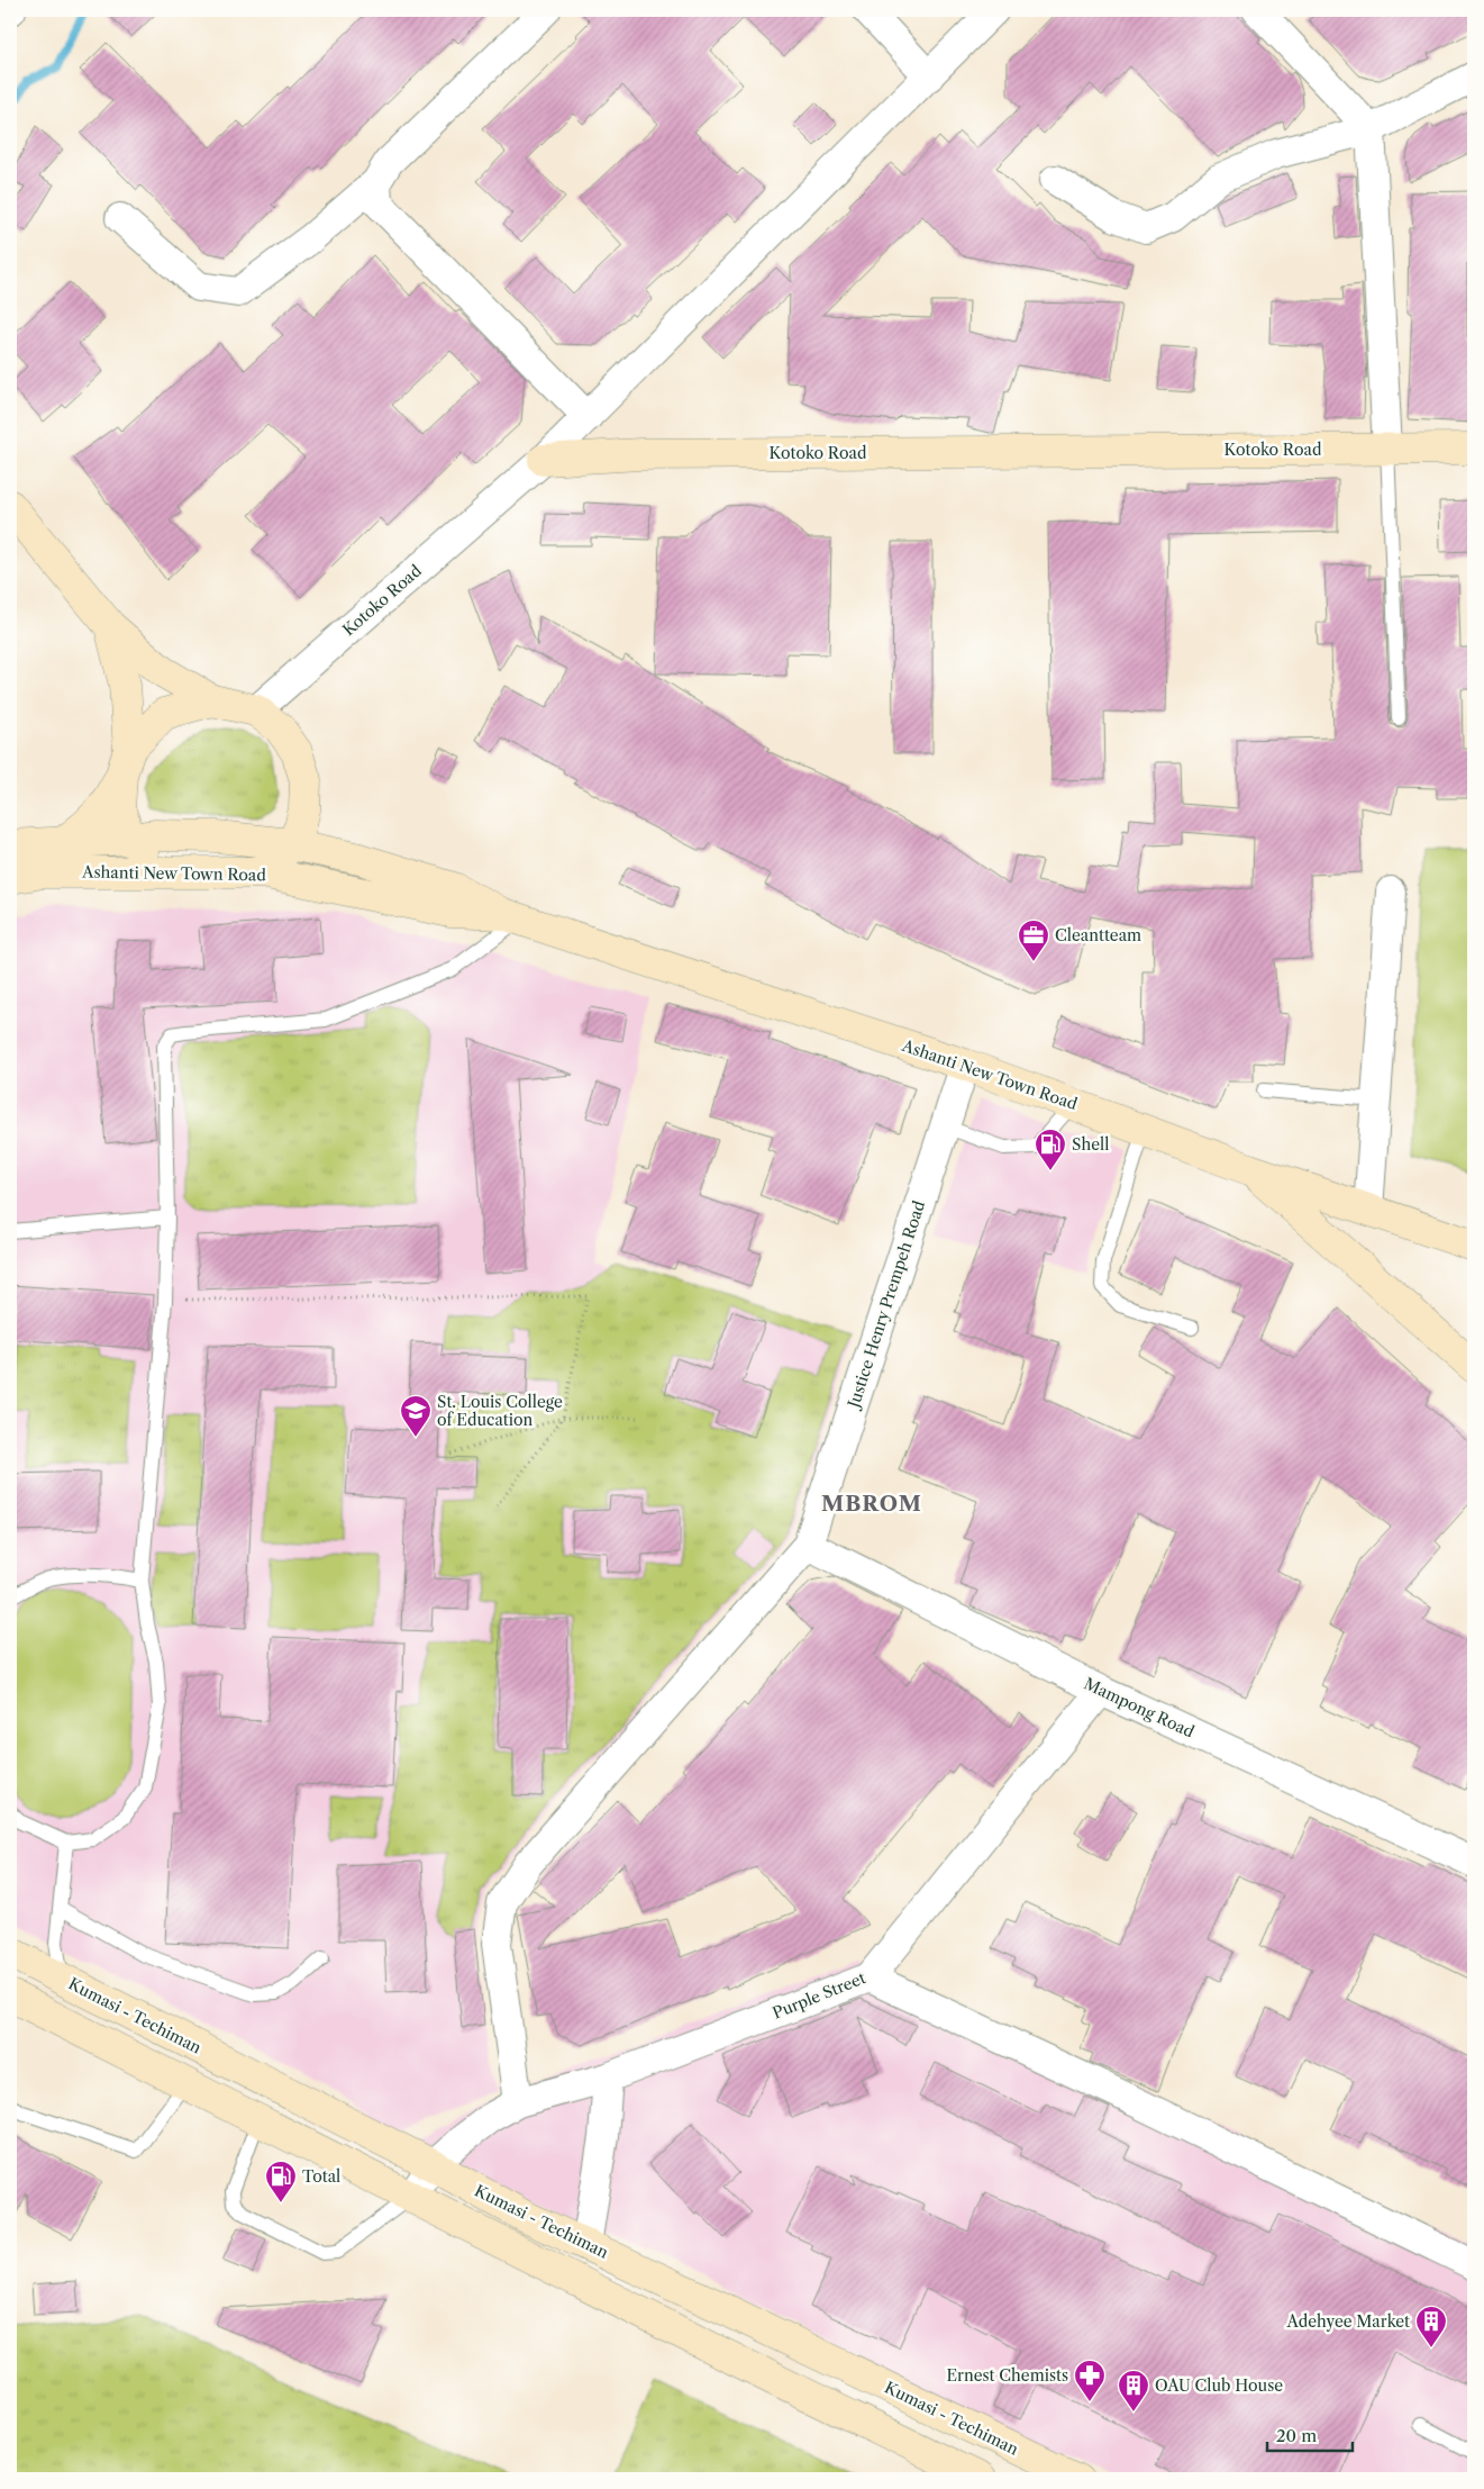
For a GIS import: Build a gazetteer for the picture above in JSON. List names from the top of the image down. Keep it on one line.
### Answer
{"streets":{"street":["Kotoko Road","Ashanti New Town Road","Justice Henry Prempeh Road","Mampong Road","Purple Street","Kumasi - Techiman"]},"crossings":[["Kotoko Road","Ashanti New Town Road"],["Ashanti New Town Road","Justice Henry Prempeh Road"],["Justice Henry Prempeh Road","Mampong Road"],["Mampong Road","Purple Street"],["Purple Street","Kumasi - Techiman"]],"districts":["MBROM"],"places":{"office":["Cleantteam"],"fuel station":["Shell","Total"],"school or university":["St. Louis College of Education"],"building":["Adehyee Market","OAU Club House"],"pharmacy":["Ernest Chemists"]},"scale_bar":"20 m"}
